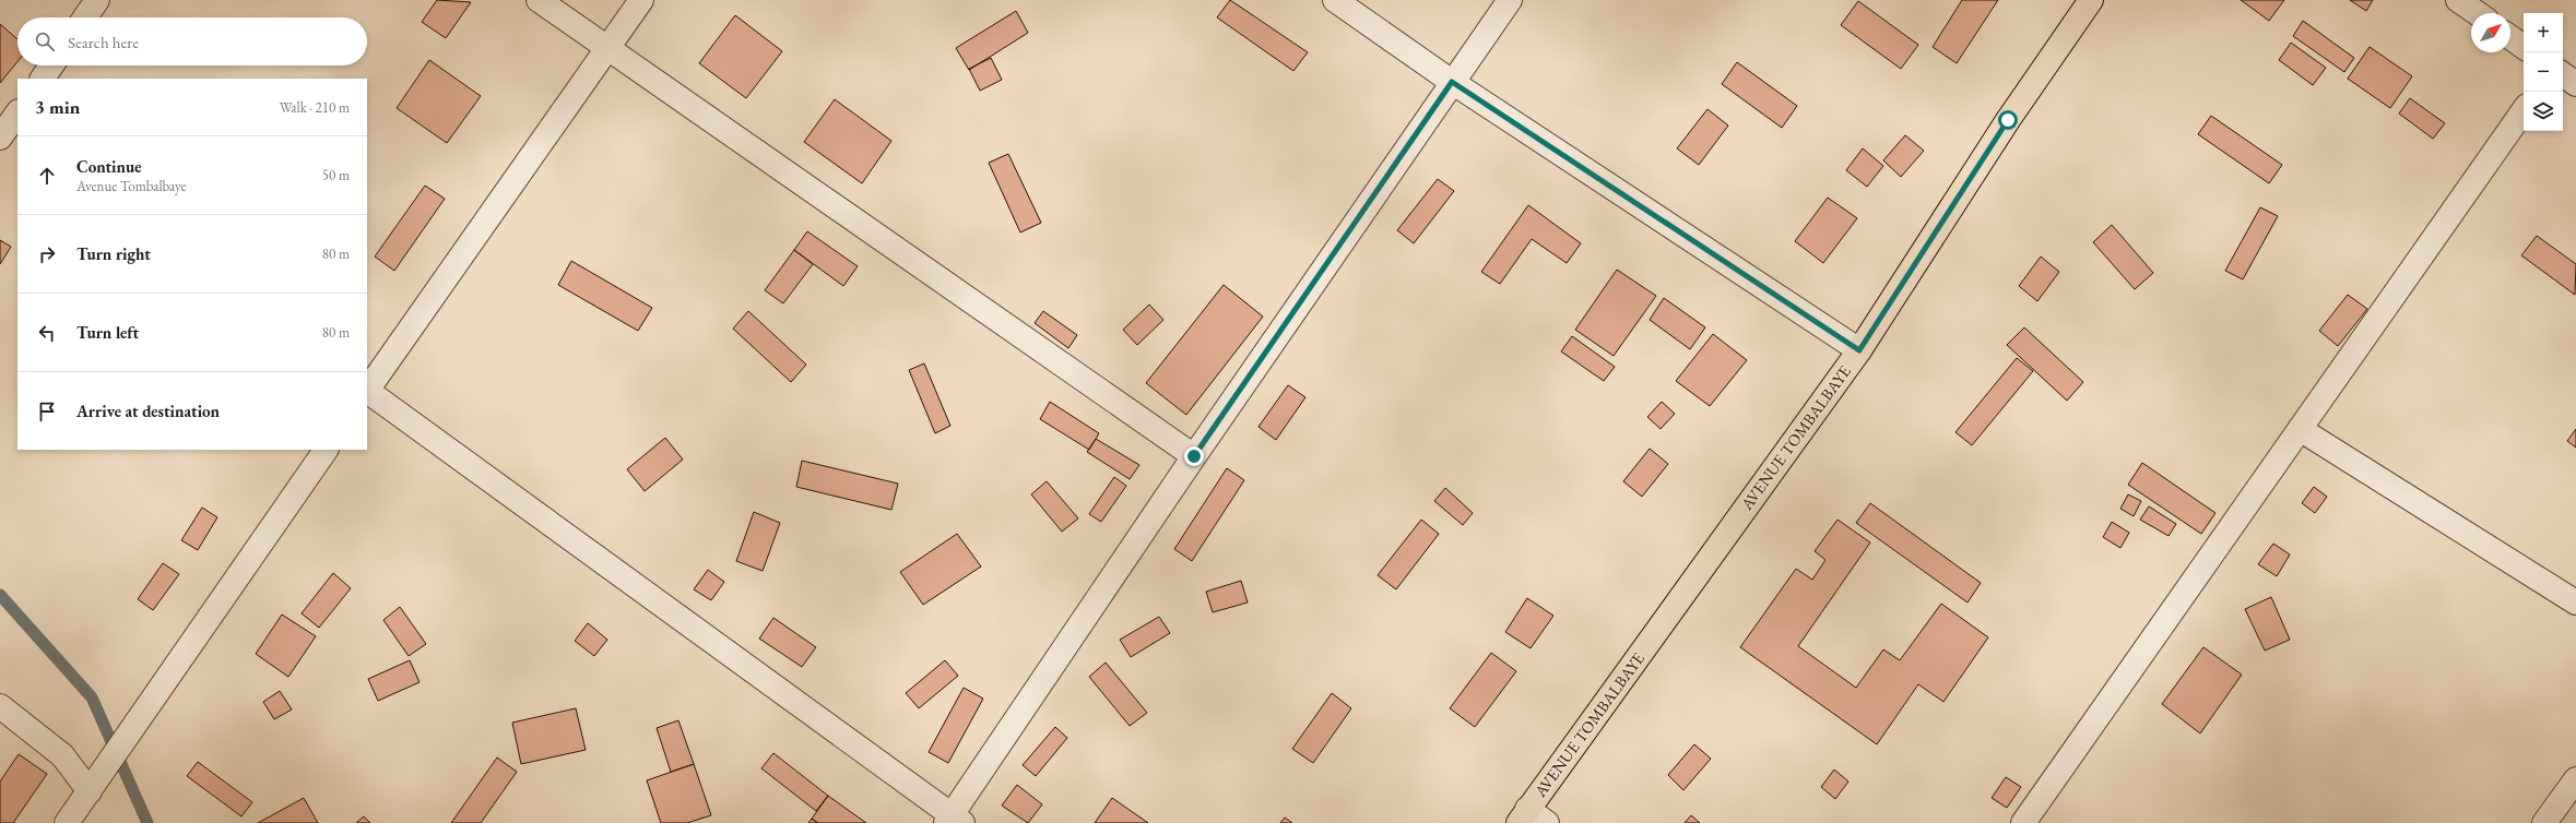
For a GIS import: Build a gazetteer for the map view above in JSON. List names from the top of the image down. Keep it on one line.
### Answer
{"streets":{"main road":["AVENUE TOMBALBAYE"]},"north":"top right","page":{"map_buttons":["+","−"],"search":"Search here","heading":["3 min","Walk · 210 m"],"list":[["Continue","Avenue Tombalbaye","50 m"],["Turn right","80 m"],["Turn left","80 m"],"Arrive at destination"]}}
